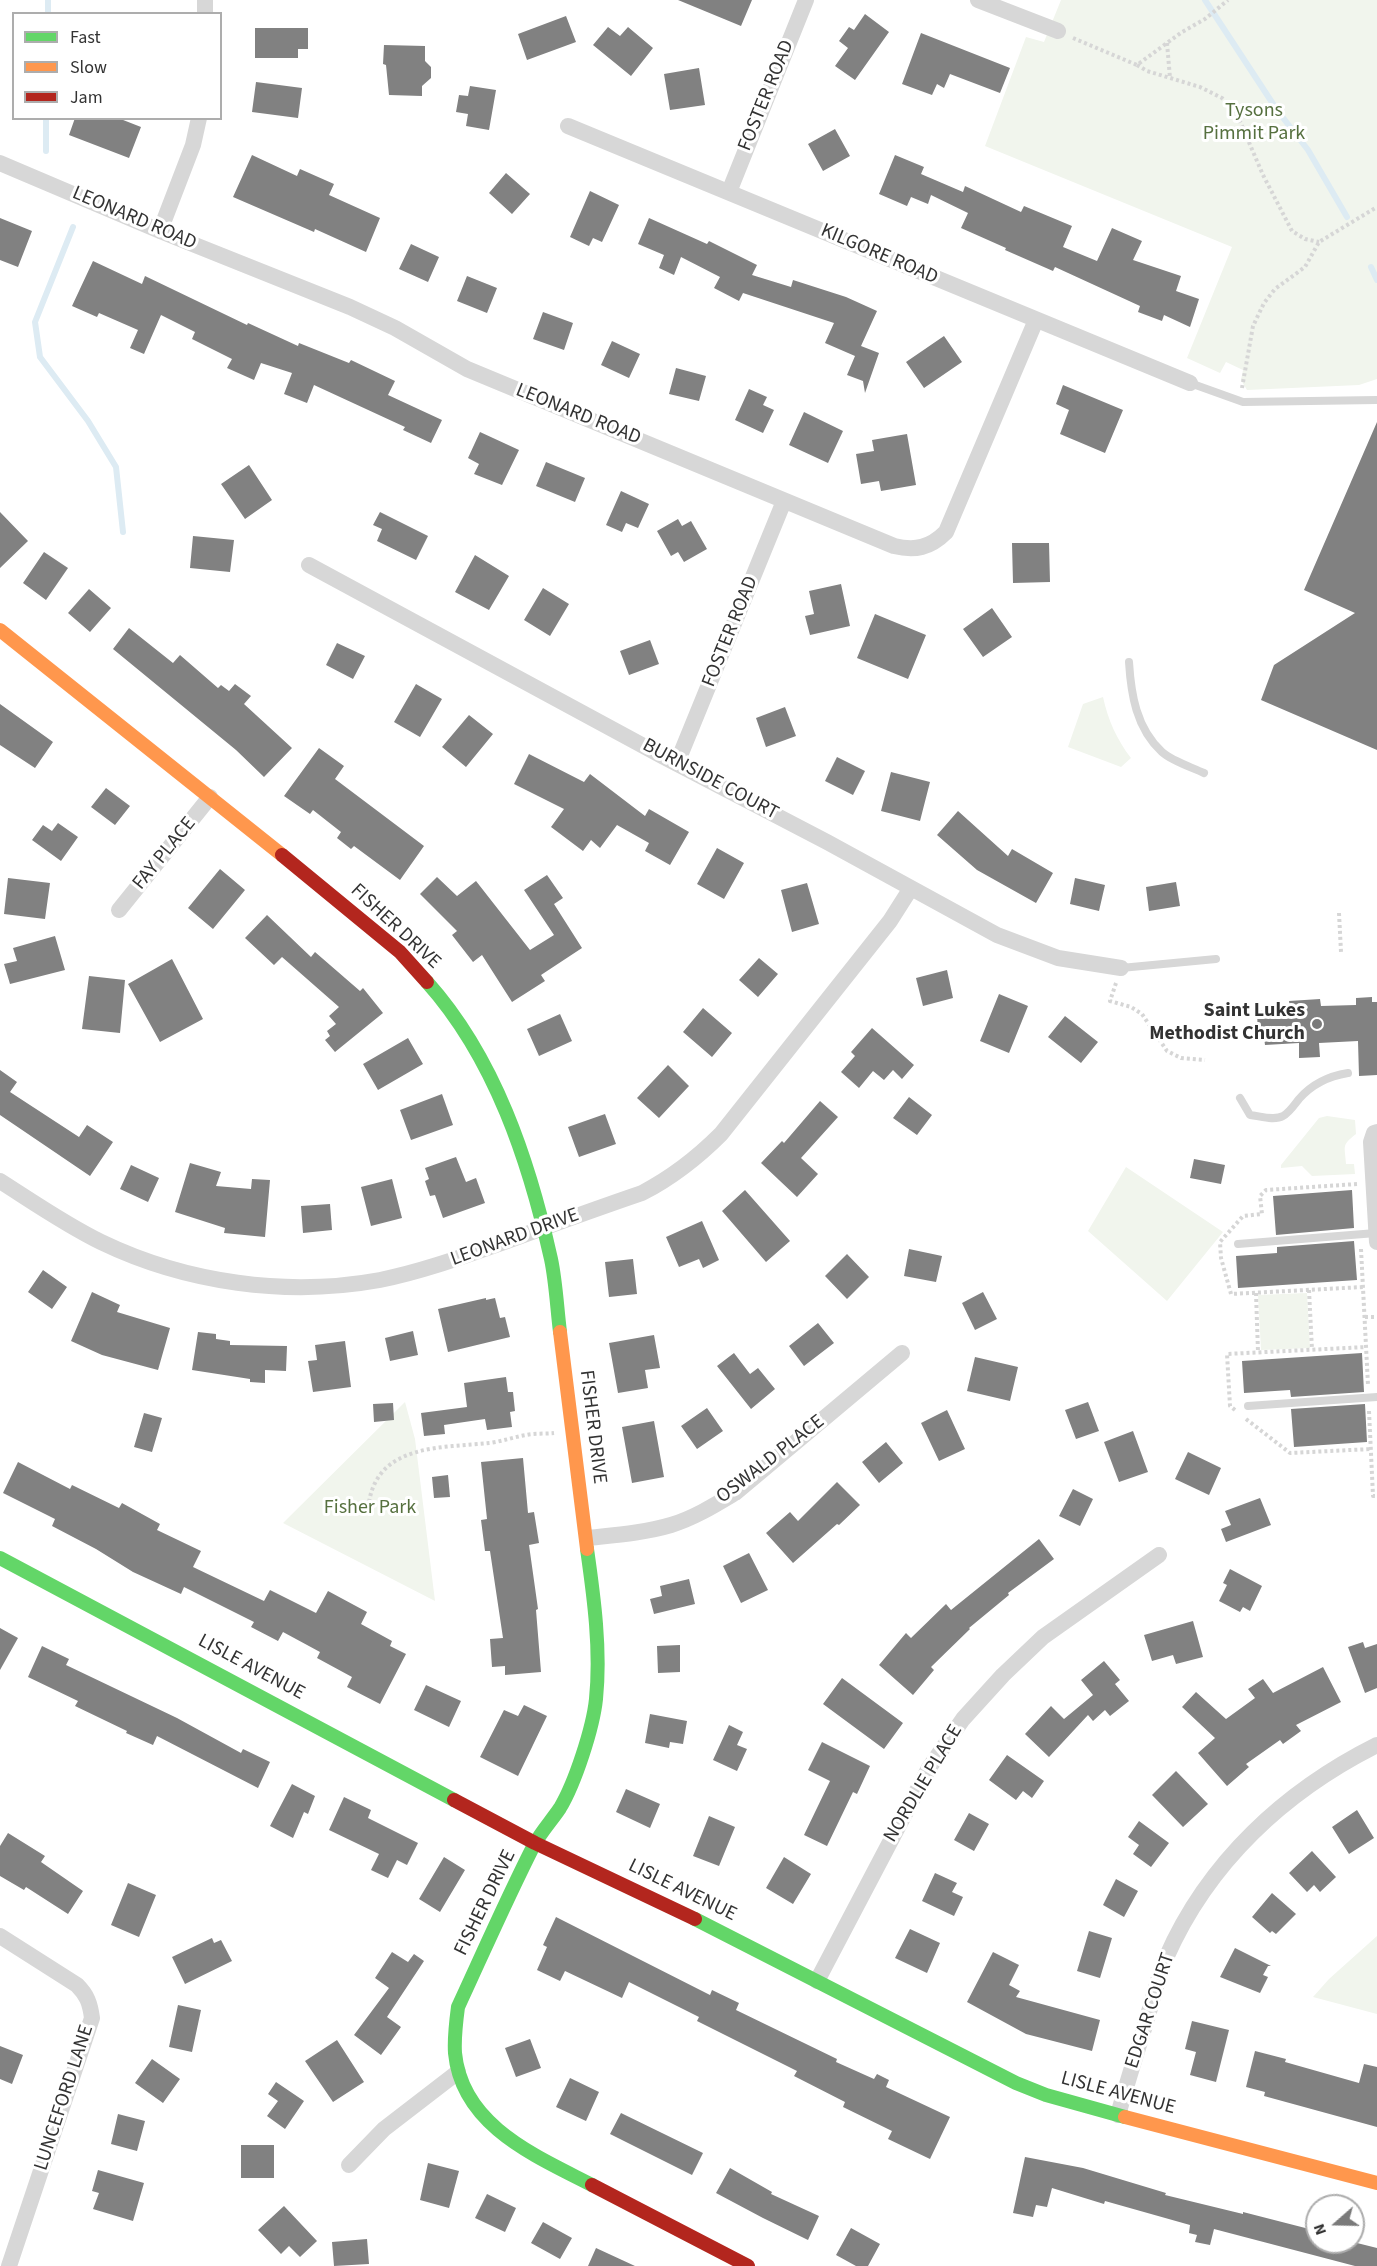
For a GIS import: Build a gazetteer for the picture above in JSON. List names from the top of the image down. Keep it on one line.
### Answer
{"streets":{"street":["FOSTER ROAD","LEONARD ROAD","KILGORE ROAD","BURNSIDE COURT","FAY PLACE","FISHER DRIVE","LEONARD DRIVE","OSWALD PLACE","LISLE AVENUE","NORDLIE PLACE","EDGAR COURT","LUNCEFORD LANE"]},"crossings":[["FOSTER ROAD","LEONARD ROAD"],["FOSTER ROAD","KILGORE ROAD"],["FOSTER ROAD","BURNSIDE COURT"],["LEONARD ROAD","KILGORE ROAD"],["BURNSIDE COURT","LEONARD DRIVE"],["FAY PLACE","FISHER DRIVE"],["FISHER DRIVE","LEONARD DRIVE"],["FISHER DRIVE","OSWALD PLACE"],["FISHER DRIVE","LISLE AVENUE"],["LISLE AVENUE","NORDLIE PLACE"],["LISLE AVENUE","EDGAR COURT"]],"parks":["Tysons Pimmit Park","Fisher Park"],"places":["Saint Lukes Methodist Church"],"legend":["Fast","Slow","Jam"],"north":"left"}
